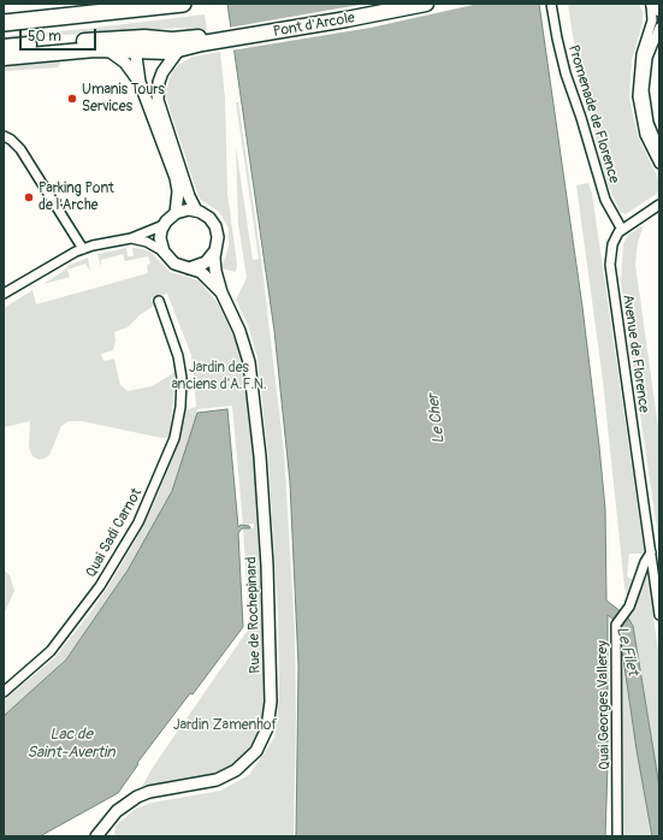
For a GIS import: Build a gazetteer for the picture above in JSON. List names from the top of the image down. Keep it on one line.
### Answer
{"streets":{"main road":["Pont d'Arcole"],"street":["Promenade de Florence","Avenue de Florence","Quai Sadi Carnot","Rue de Rochepinard","Quai Georges Vallerey"]},"crossings":[["Promenade de Florence","Avenue de Florence"],["Avenue de Florence","Quai Georges Vallerey"]],"water":["Le Cher","Le Filet","Lac de Saint-Avertin"],"parks":["Jardin des anciens d'A.F.N.","Jardin Zamenhof"],"places":["Umanis Tours Services","Parking Pont de l'Arche"],"scale_bar":"50 m"}
